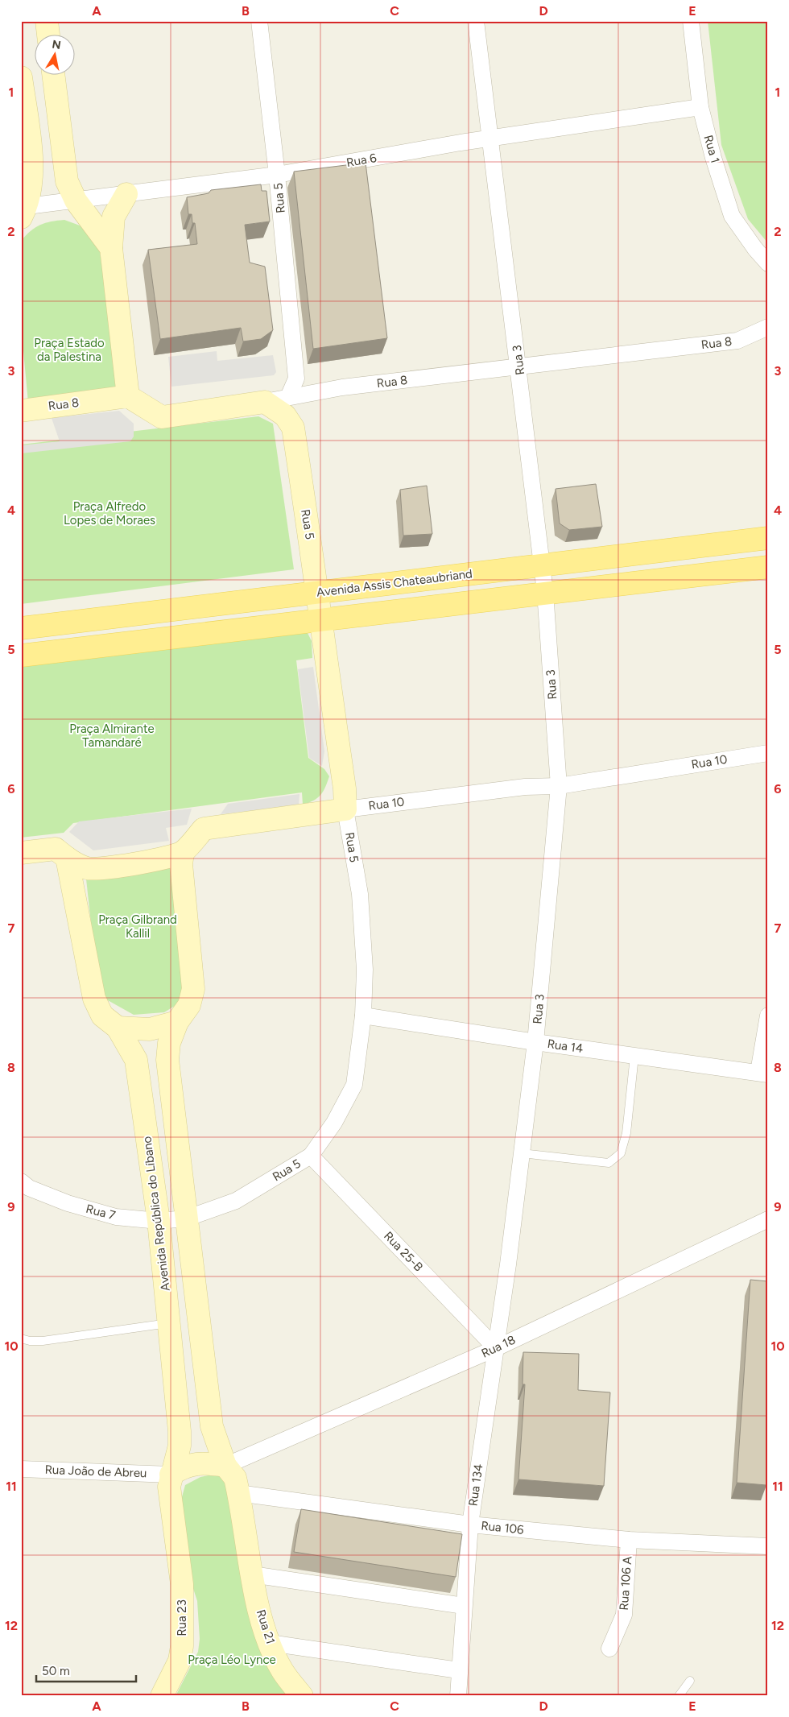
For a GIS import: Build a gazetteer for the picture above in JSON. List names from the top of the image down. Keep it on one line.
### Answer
{"streets":{"main road":["Rua 5","Rua 8","Avenida Assis Chateaubriand","Rua 10","Avenida República do Líbano","Rua 23","Rua 21"],"street":["Rua 1","Rua 6","Rua 3","Rua 14","Rua 7","Rua 25-B","Rua 18","Rua João de Abreu","Rua 134","Rua 106","Rua 106 A"]},"crossings":[["Rua 1","Rua 6"],["Rua 6","Rua 5"],["Rua 6","Rua 3"],["Rua 5","Rua 8"],["Rua 5","Avenida Assis Chateaubriand"],["Rua 5","Rua 10"],["Rua 5","Rua 14"],["Rua 5","Rua 7"],["Rua 5","Rua 25-B"],["Rua 8","Rua 3"],["Rua 3","Avenida Assis Chateaubriand"],["Rua 3","Rua 10"],["Rua 3","Rua 14"],["Rua 3","Rua 25-B"],["Rua 3","Rua 18"],["Rua 3","Rua 134"],["Rua 7","Avenida República do Líbano"],["Avenida República do Líbano","Rua João de Abreu"],["Avenida República do Líbano","Rua 23"],["Rua 25-B","Rua 18"],["Rua 25-B","Rua 134"],["Rua 18","Rua 134"],["Rua 134","Rua 106"],["Rua 106","Rua 106 A"]],"parks":["Praça Estado da Palestina","Praça Alfredo Lopes de Moraes","Praça Almirante Tamandaré","Praça Gilbrand Kallil","Praça Léo Lynce"],"scale_bar":"50 m","north":"top","grid":{"columns":["A","B","C","D","E"],"rows":["1","2","3","4","5","6","7","8","9","10","11","12"]}}
